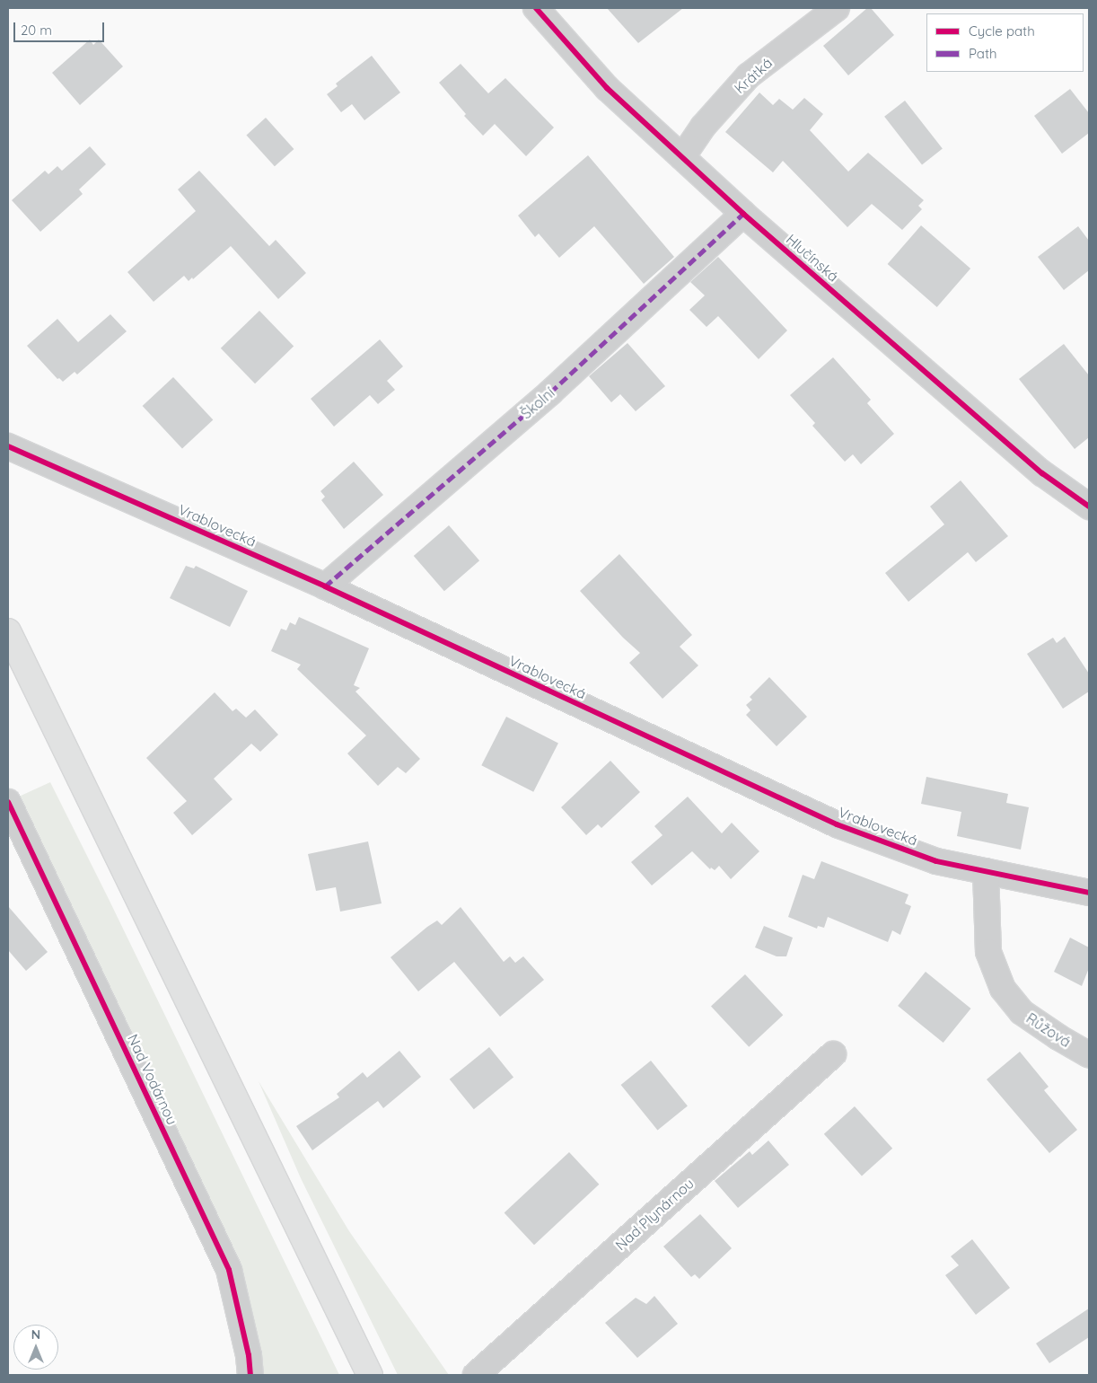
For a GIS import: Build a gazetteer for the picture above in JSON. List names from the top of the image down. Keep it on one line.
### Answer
{"streets":{"street":["Krátká","Hlučínská","Školní","Vrablovecká","Růžová","Nad Vodárnou","Nad Plynárnou"]},"crossings":[["Krátká","Hlučínská"],["Hlučínská","Školní"],["Školní","Vrablovecká"],["Vrablovecká","Růžová"]],"legend":["Cycle path","Path"],"scale_bar":"20 m","north":"top"}
